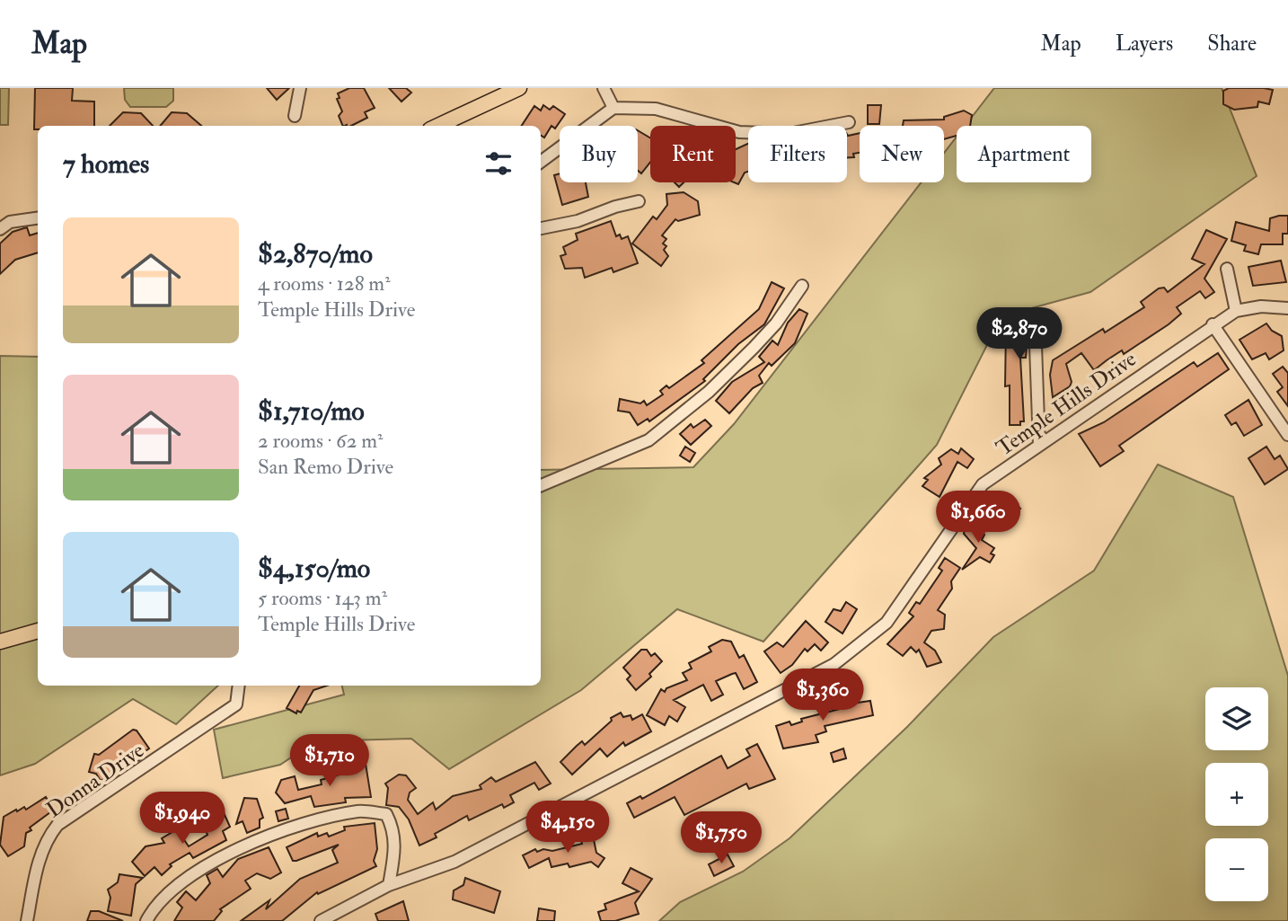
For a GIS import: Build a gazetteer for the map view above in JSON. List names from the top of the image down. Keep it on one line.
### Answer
{"streets":{"street":["Temple Hills Drive","Donna Drive"]},"page":{"header":"Map","nav":["Map","Layers","Share"],"chip":["Buy","Rent","Filters","New","Apartment"],"heading":"7 homes","list":[{"name":"$2,870/mo","note":"4 rooms · 128 m² · Temple Hills Drive"},{"name":"$1,710/mo","note":"2 rooms · 62 m² · San Remo Drive"},{"name":"$4,150/mo","note":"5 rooms · 143 m² · Temple Hills Drive"}],"price":["$2,870","$1,660","$1,360","$1,710","$1,940","$4,150","$1,750"],"map_buttons":["+","−"]}}
